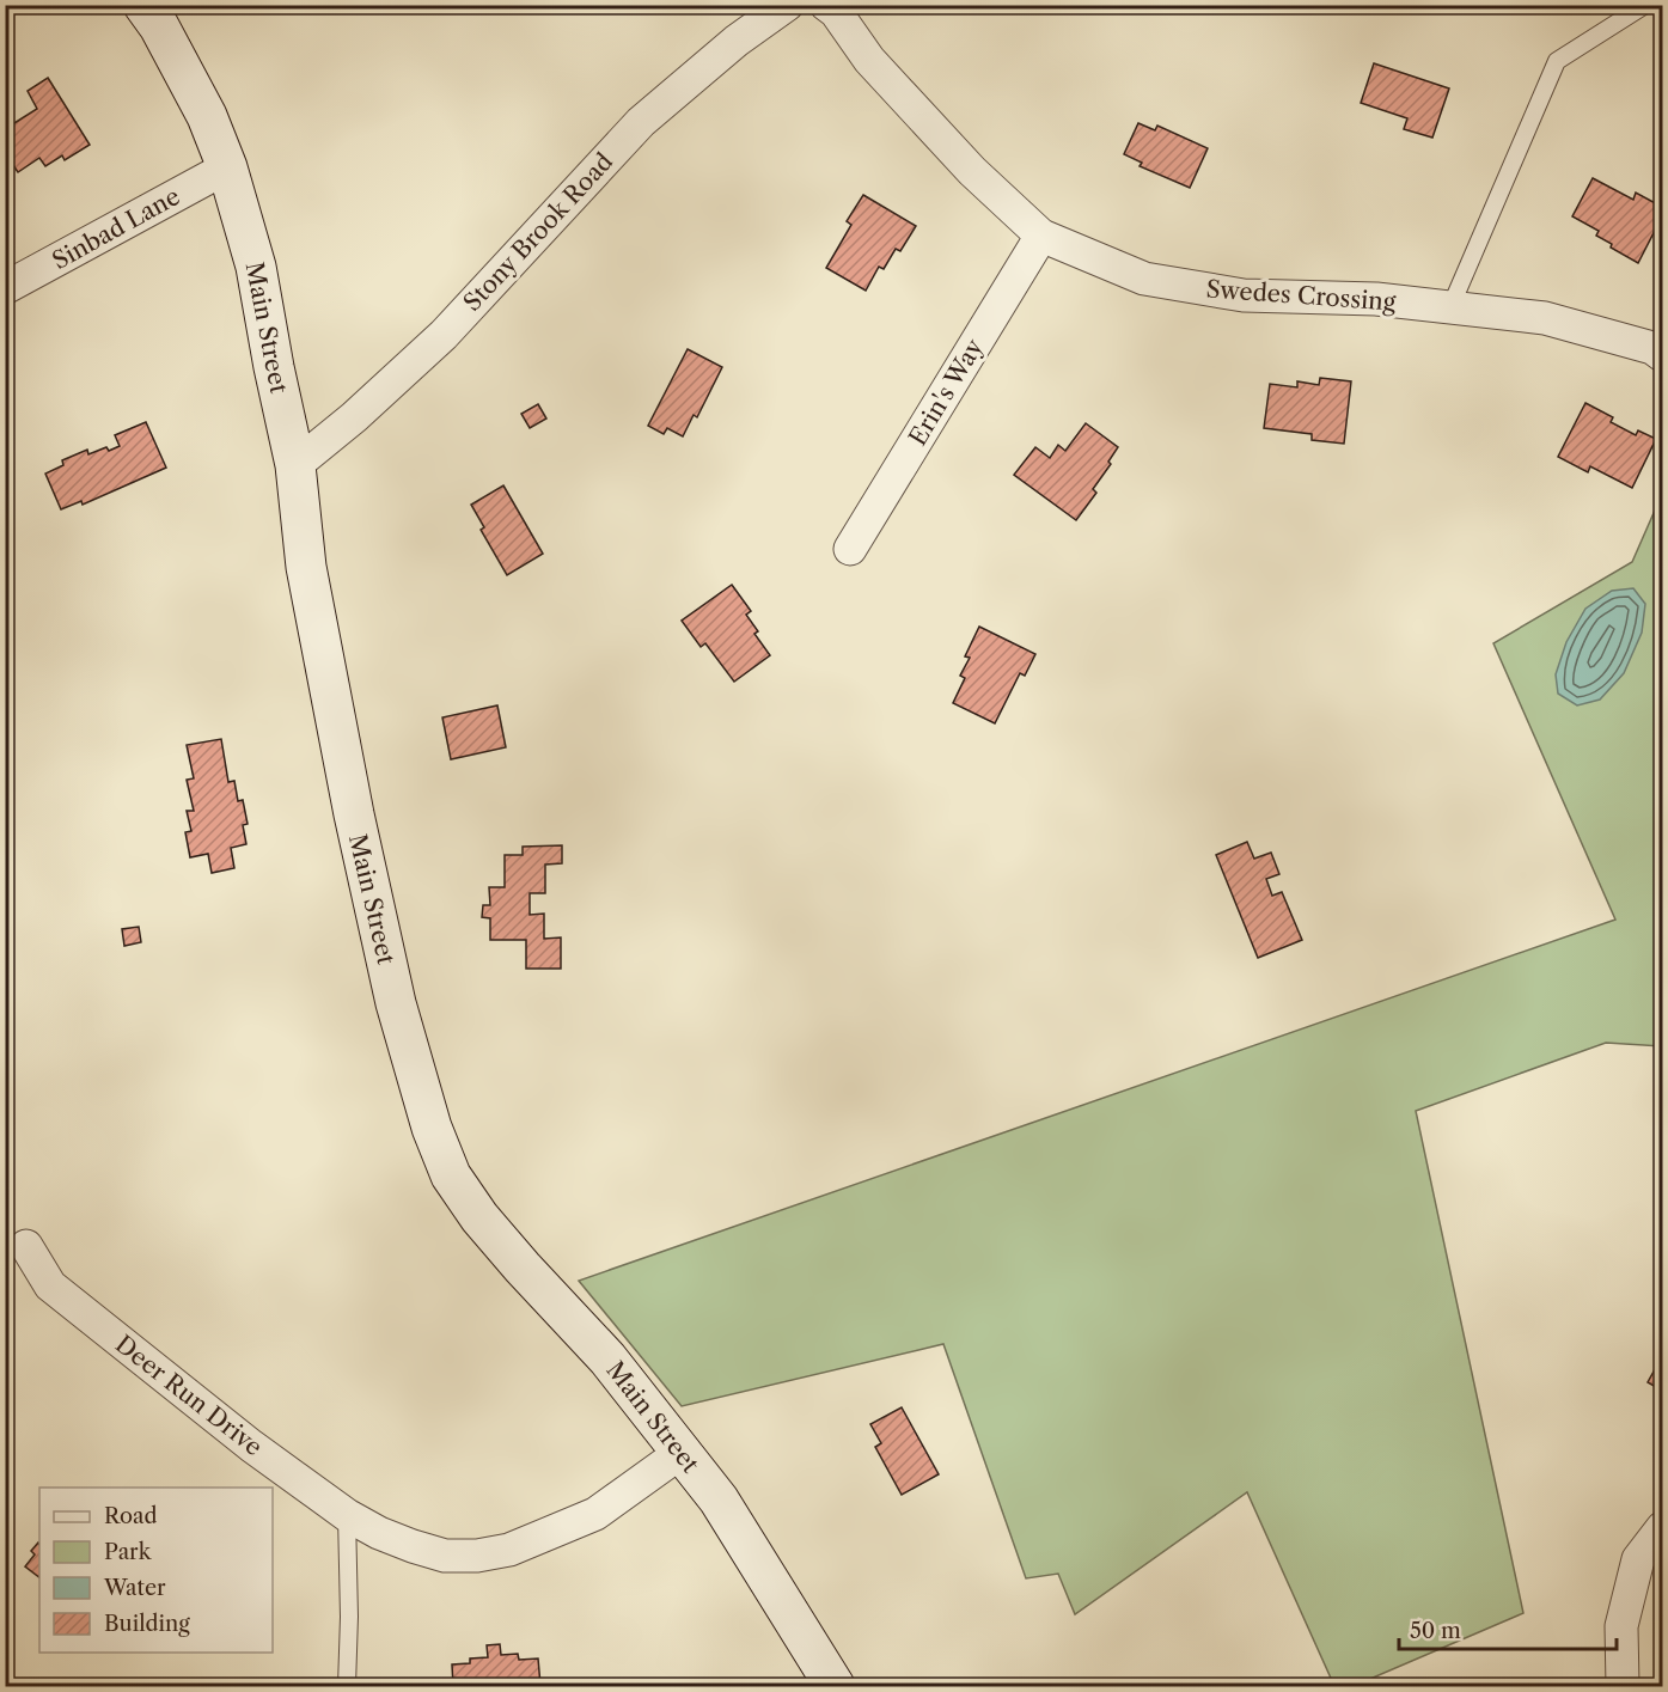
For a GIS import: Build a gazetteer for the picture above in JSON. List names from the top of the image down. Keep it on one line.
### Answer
{"streets":{"main road":["Main Street"],"street":["Sinbad Lane","Stony Brook Road","Swedes Crossing","Erin's Way","Deer Run Drive"]},"crossings":[["Sinbad Lane","Main Street"],["Stony Brook Road","Main Street"],["Swedes Crossing","Erin's Way"],["Main Street","Deer Run Drive"]],"legend":["Road","Park","Water","Building"],"scale_bar":"50 m"}
